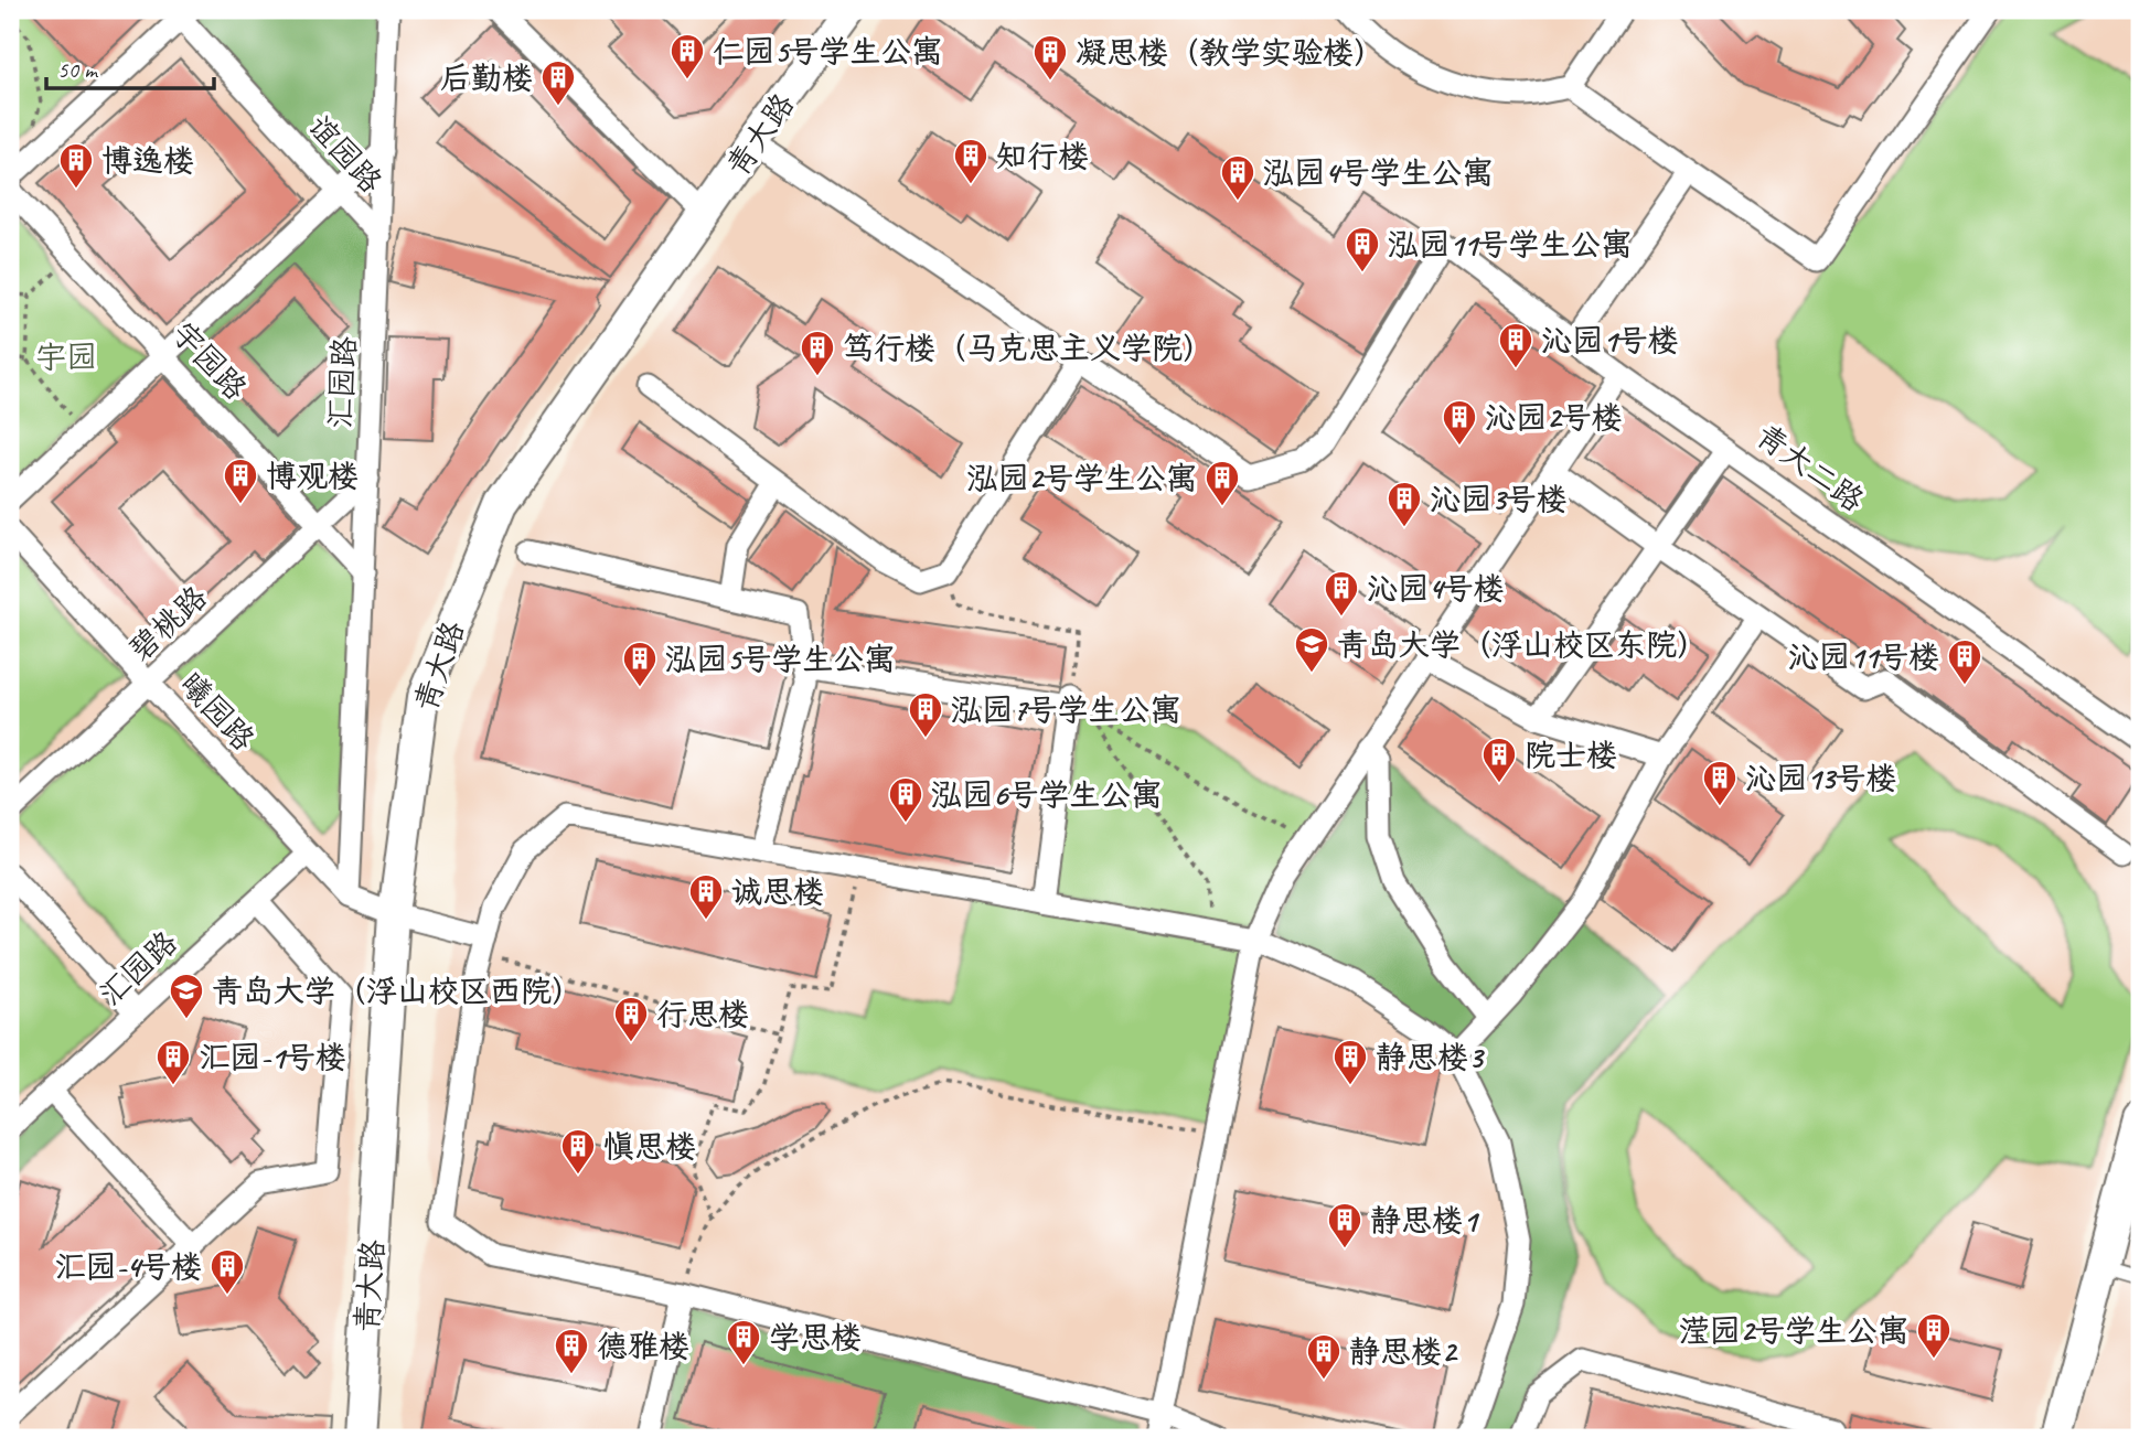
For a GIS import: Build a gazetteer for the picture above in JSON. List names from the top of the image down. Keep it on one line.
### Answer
{"streets":{"street":["青大路","谊园路","宇园路","汇园路","青大二路","碧桃路","曦园路"]},"crossings":[["青大路","曦园路"],["谊园路","汇园路"],["宇园路","汇园路"],["宇园路","碧桃路"],["汇园路","碧桃路"],["汇园路","曦园路"],["碧桃路","曦园路"]],"parks":["宇园"],"places":{"building":["仁园5号学生公寓","凝思楼（教学实验楼）","后勤楼","知行楼","博逸楼","泓园4号学生公寓","泓园11号学生公寓","沁园1号楼","笃行楼（马克思主义学院）","沁园2号楼","博观楼","泓园2号学生公寓","沁园3号楼","沁园4号楼","沁园11号楼","泓园5号学生公寓","泓园7号学生公寓","院士楼","沁园13号楼","泓园6号学生公寓","诚思楼","行思楼","汇园-1号楼","静思楼3","慎思楼","静思楼1","汇园-4号楼","滢园2号学生公寓","学思楼","德雅楼","静思楼2"],"school or university":["青岛大学（浮山校区东院）","青岛大学（浮山校区西院）"]},"scale_bar":"50 m"}
